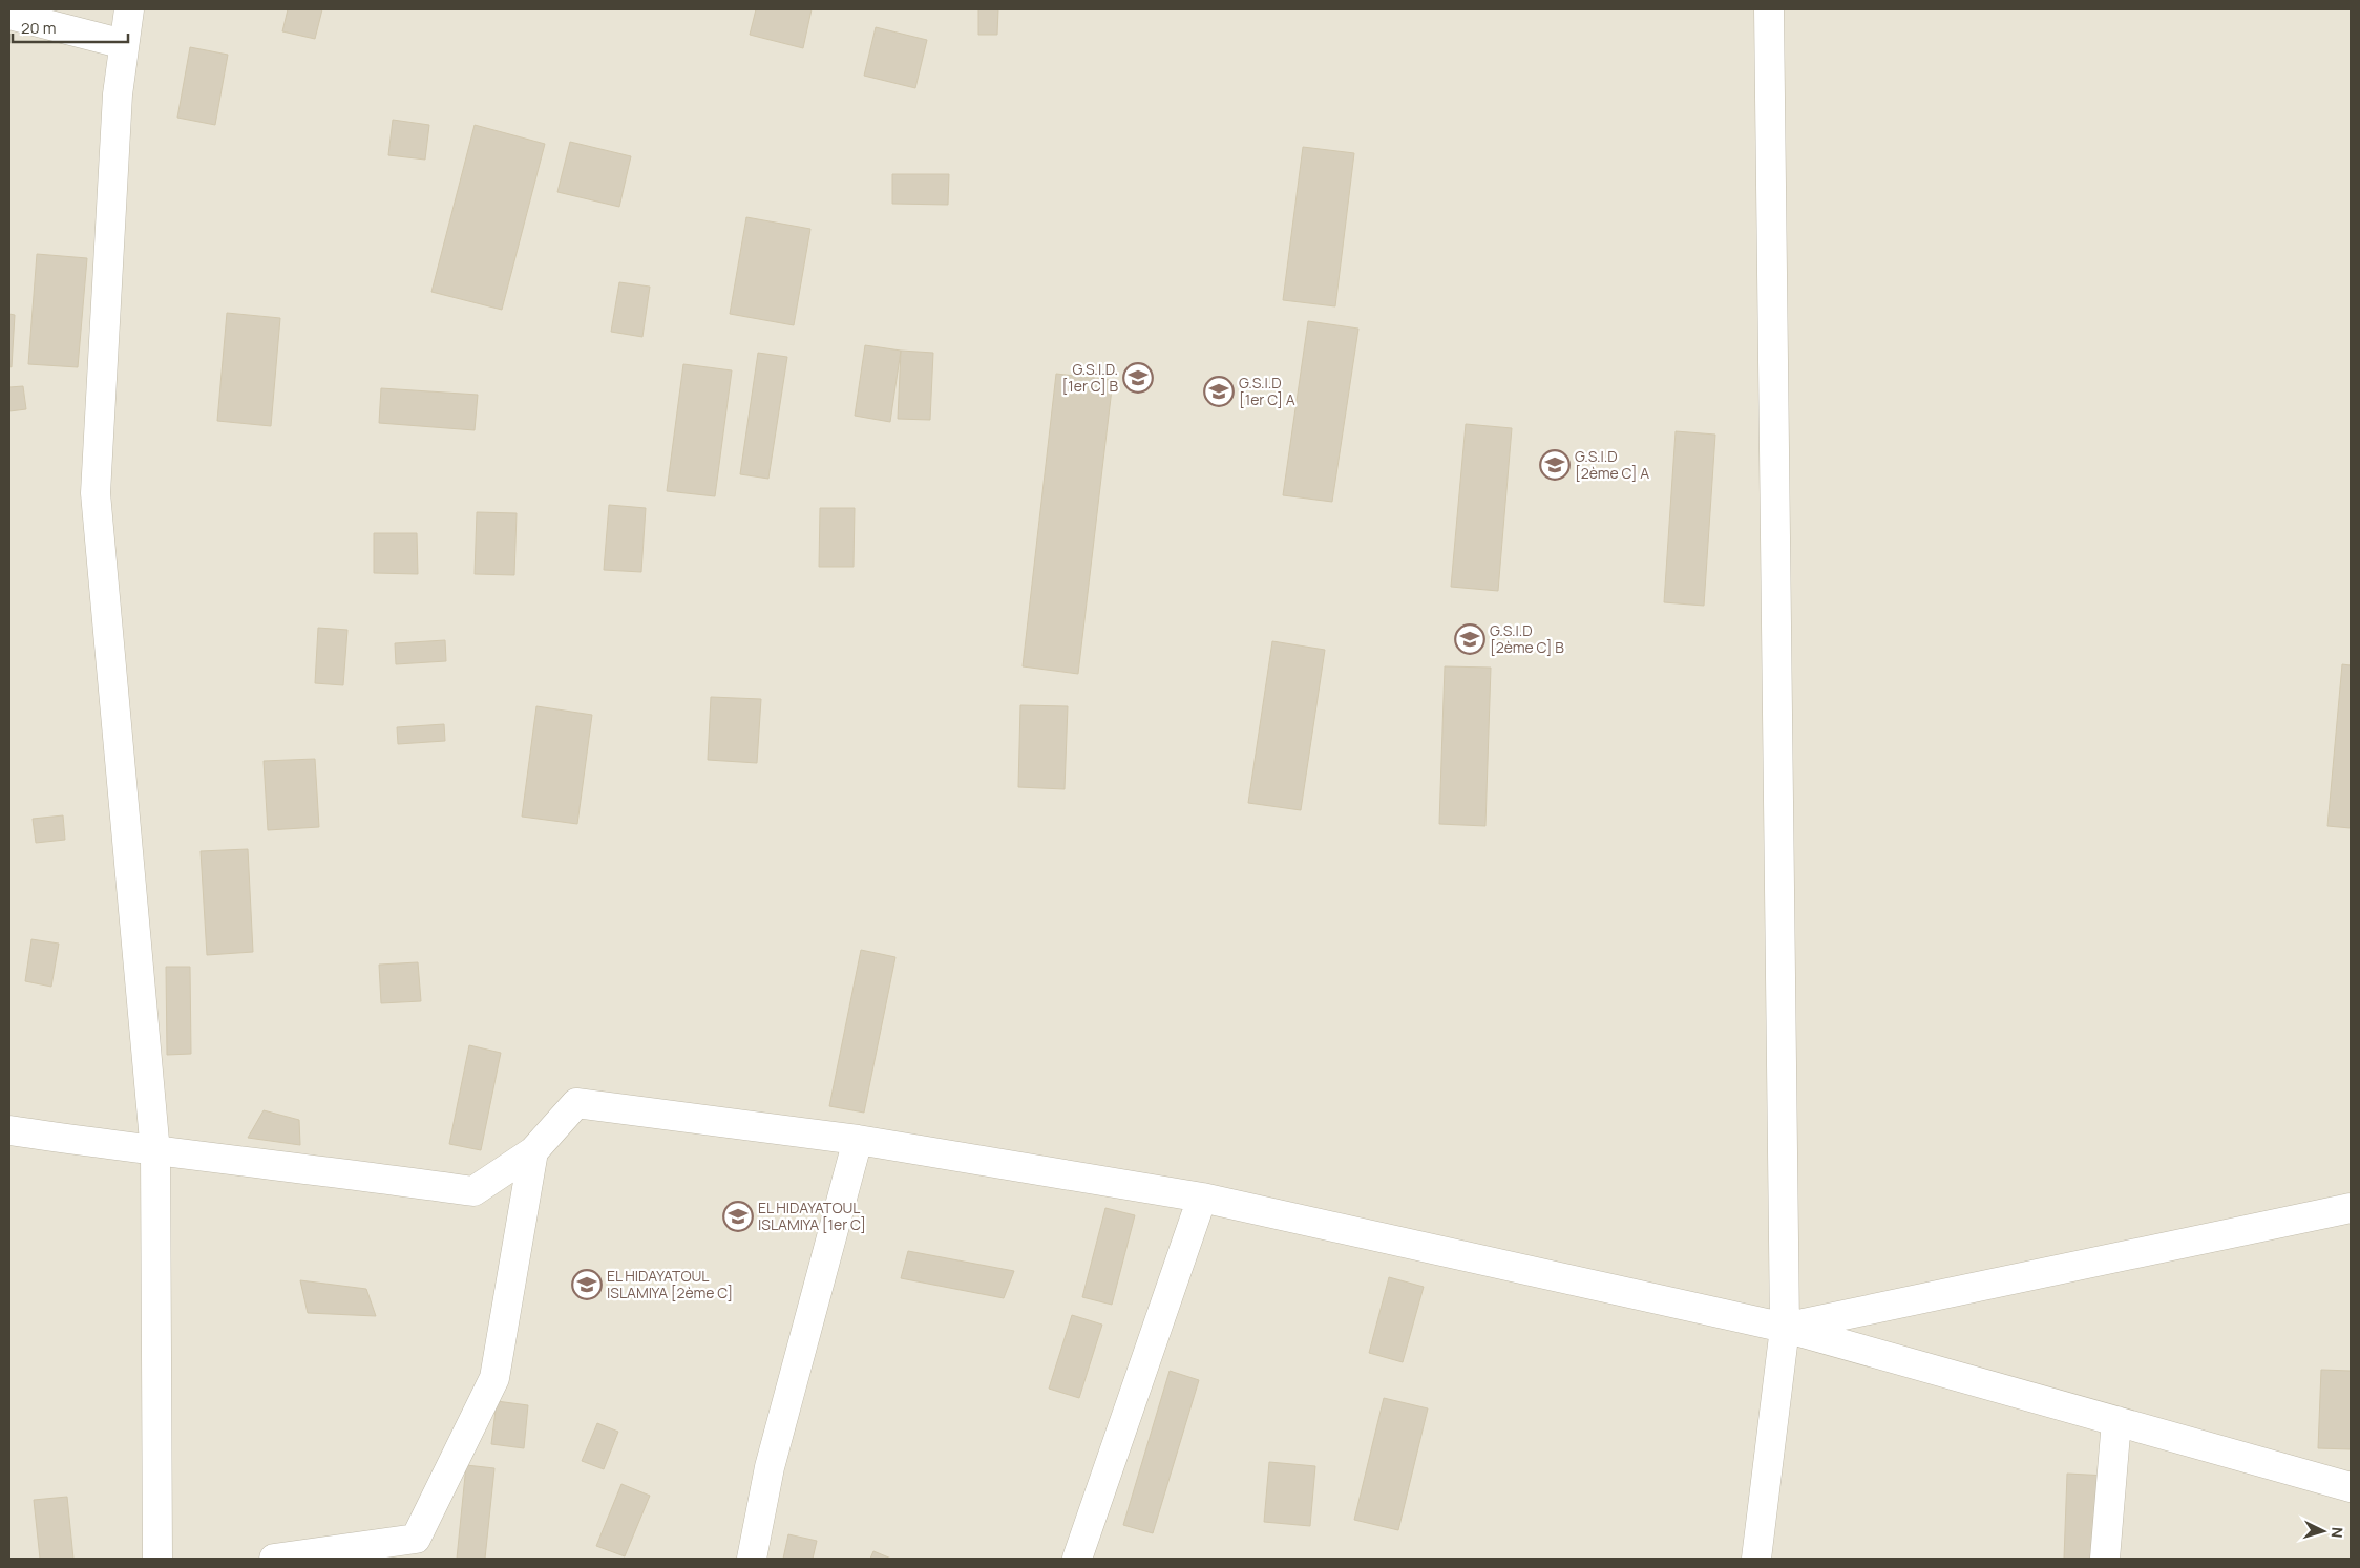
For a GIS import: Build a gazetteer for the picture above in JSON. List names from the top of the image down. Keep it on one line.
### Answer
{"places":{"school or university":["G.S.I.D. [1er C] B","G.S.I.D [1er C] A","G.S.I.D [2ème C] A","G.S.I.D [2ème C] B","EL HIDAYATOUL ISLAMIYA [1er C]","EL HIDAYATOUL ISLAMIYA [2ème C]"]},"scale_bar":"20 m","north":"right"}
